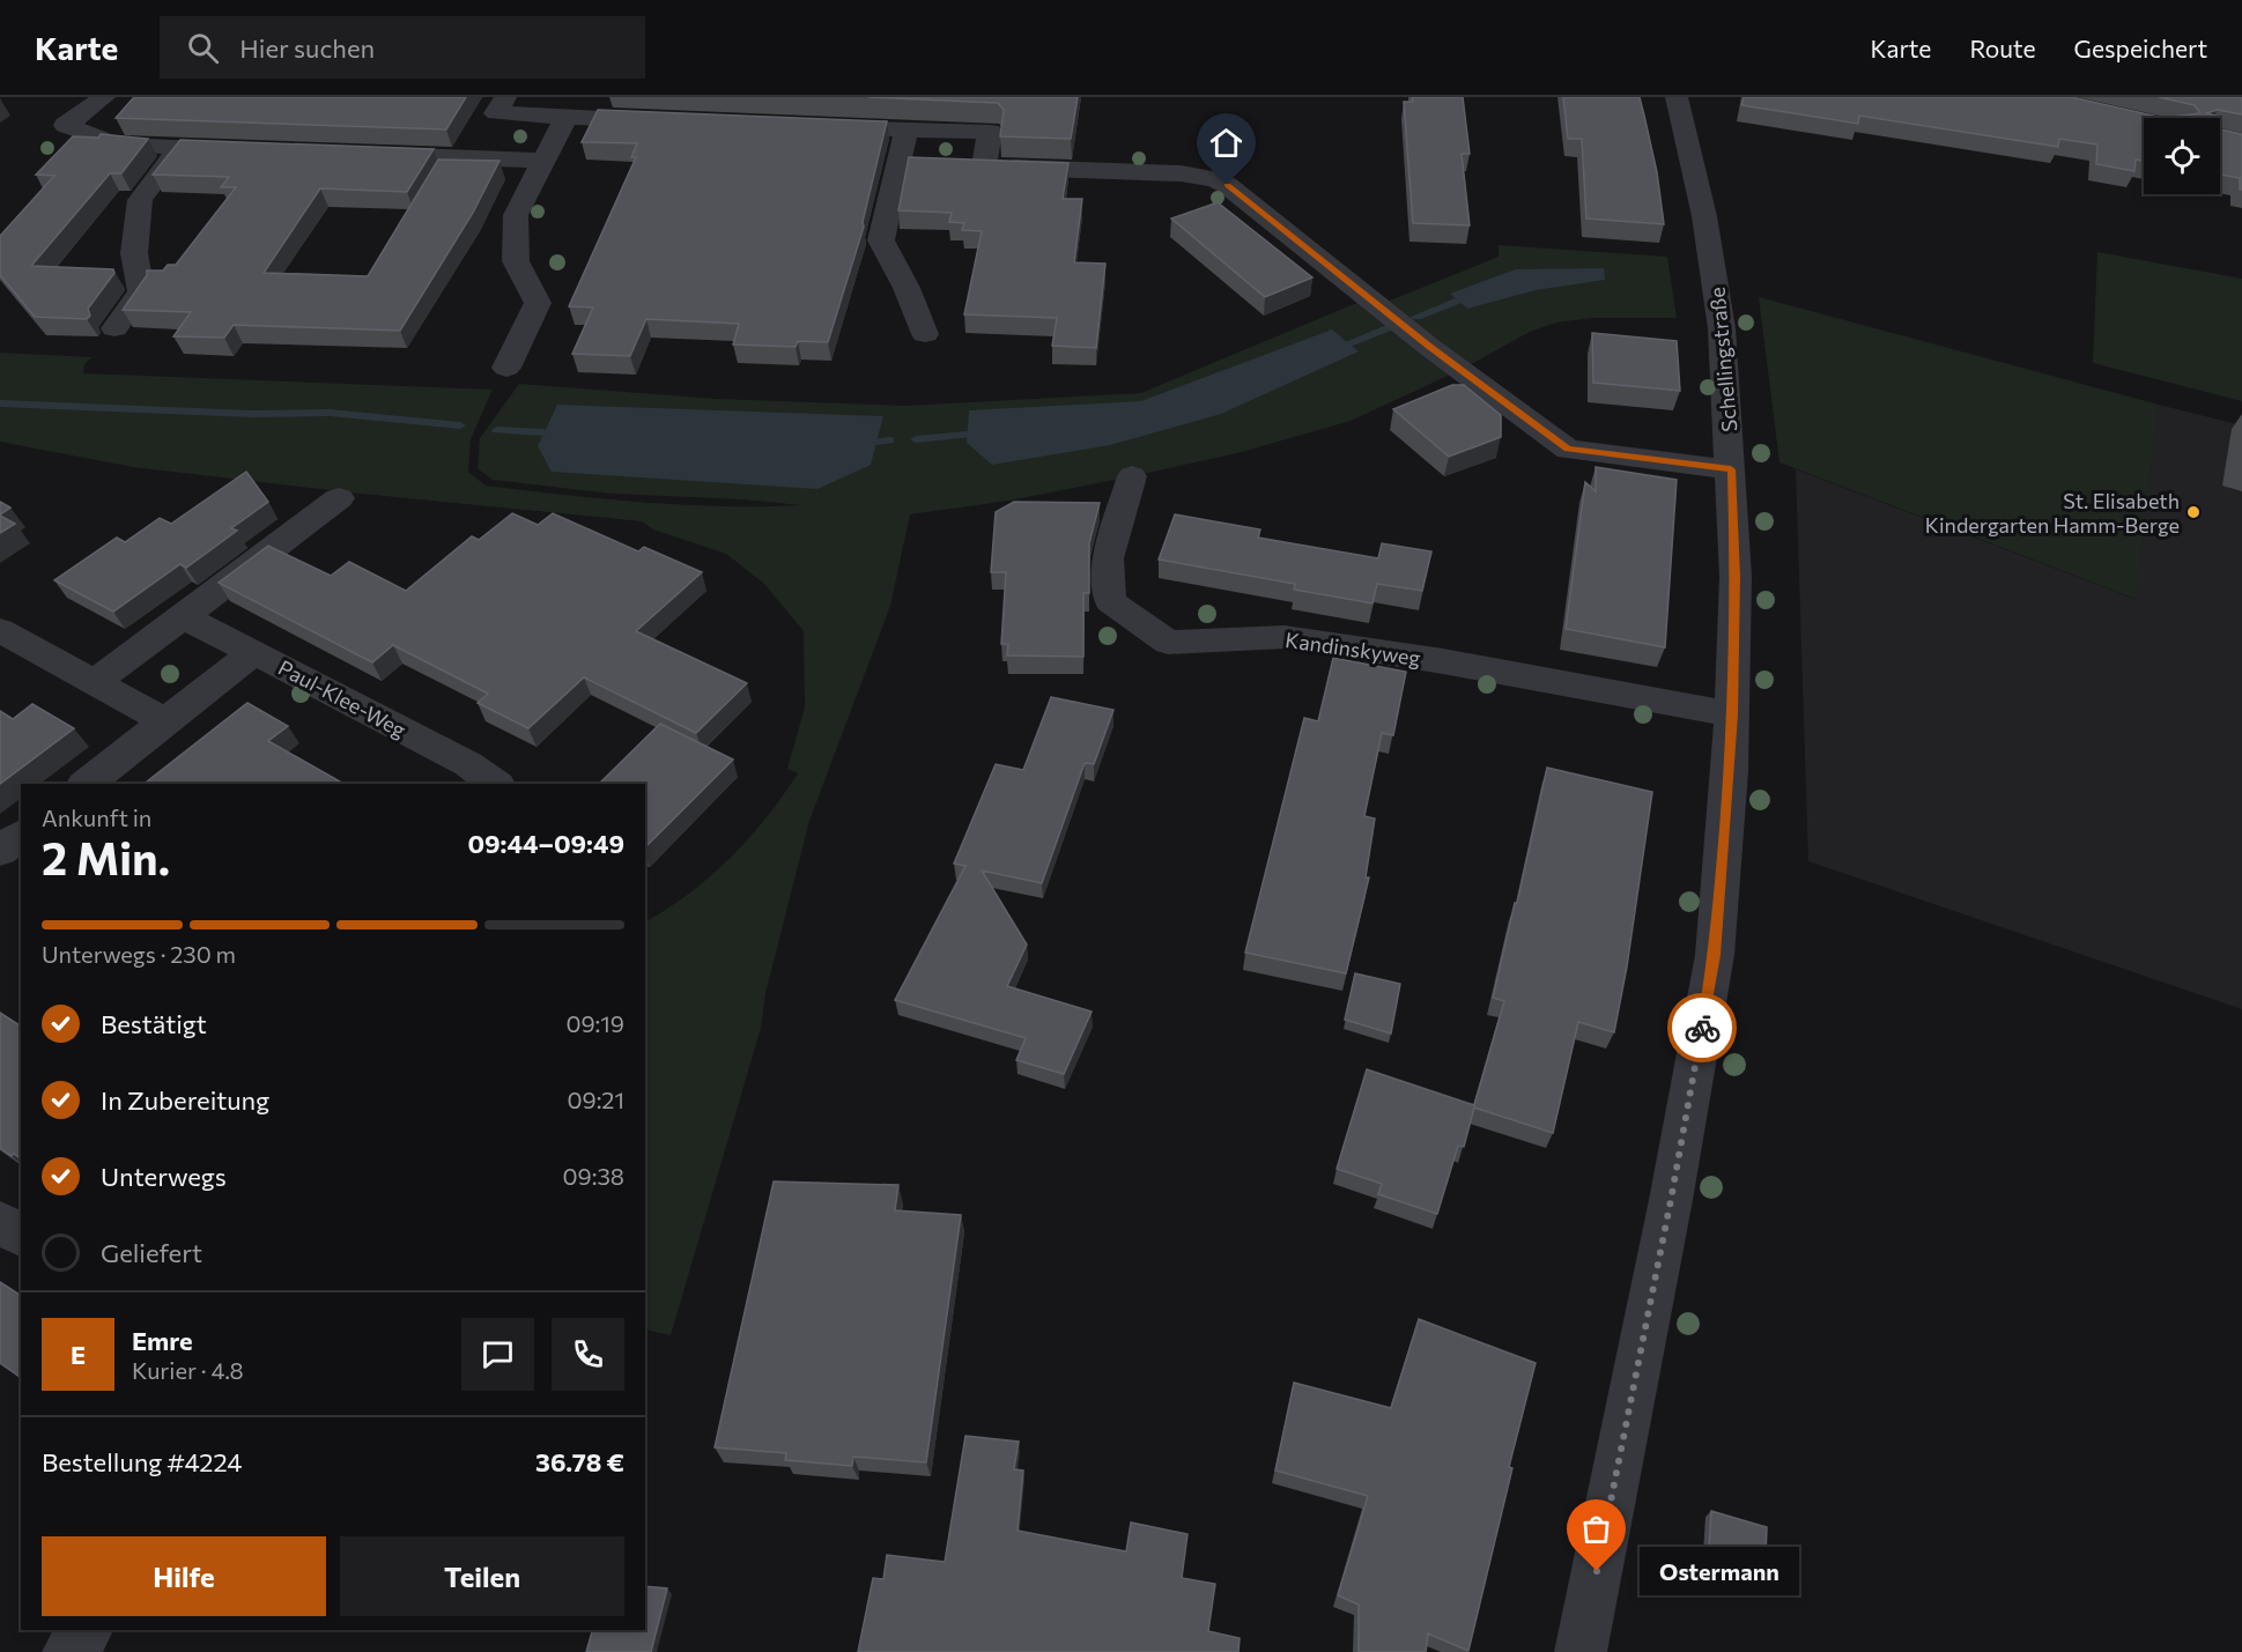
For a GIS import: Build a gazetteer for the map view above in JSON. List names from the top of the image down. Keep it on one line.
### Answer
{"streets":{"street":["Schellingstraße","Kandinskyweg","Paul-Klee-Weg"]},"crossings":[["Schellingstraße","Kandinskyweg"]],"places":["St. Elisabeth Kindergarten Hamm-Berge","Ostermann"],"page":{"header":"Karte","search":"Hier suchen","nav":["Karte","Route","Gespeichert"],"heading":["2 Min.","Ankunft in","09:44–09:49"],"panel":["Emre","Kurier · 4.8","Bestellung #4224","36.78 €"],"bar":"Unterwegs · 230 m","list":[["Bestätigt","09:19"],["In Zubereitung","09:21"],["Unterwegs","09:38"],"Geliefert"],"round":"E","buttons":["Hilfe","Teilen"],"bubble":"Ostermann"}}
